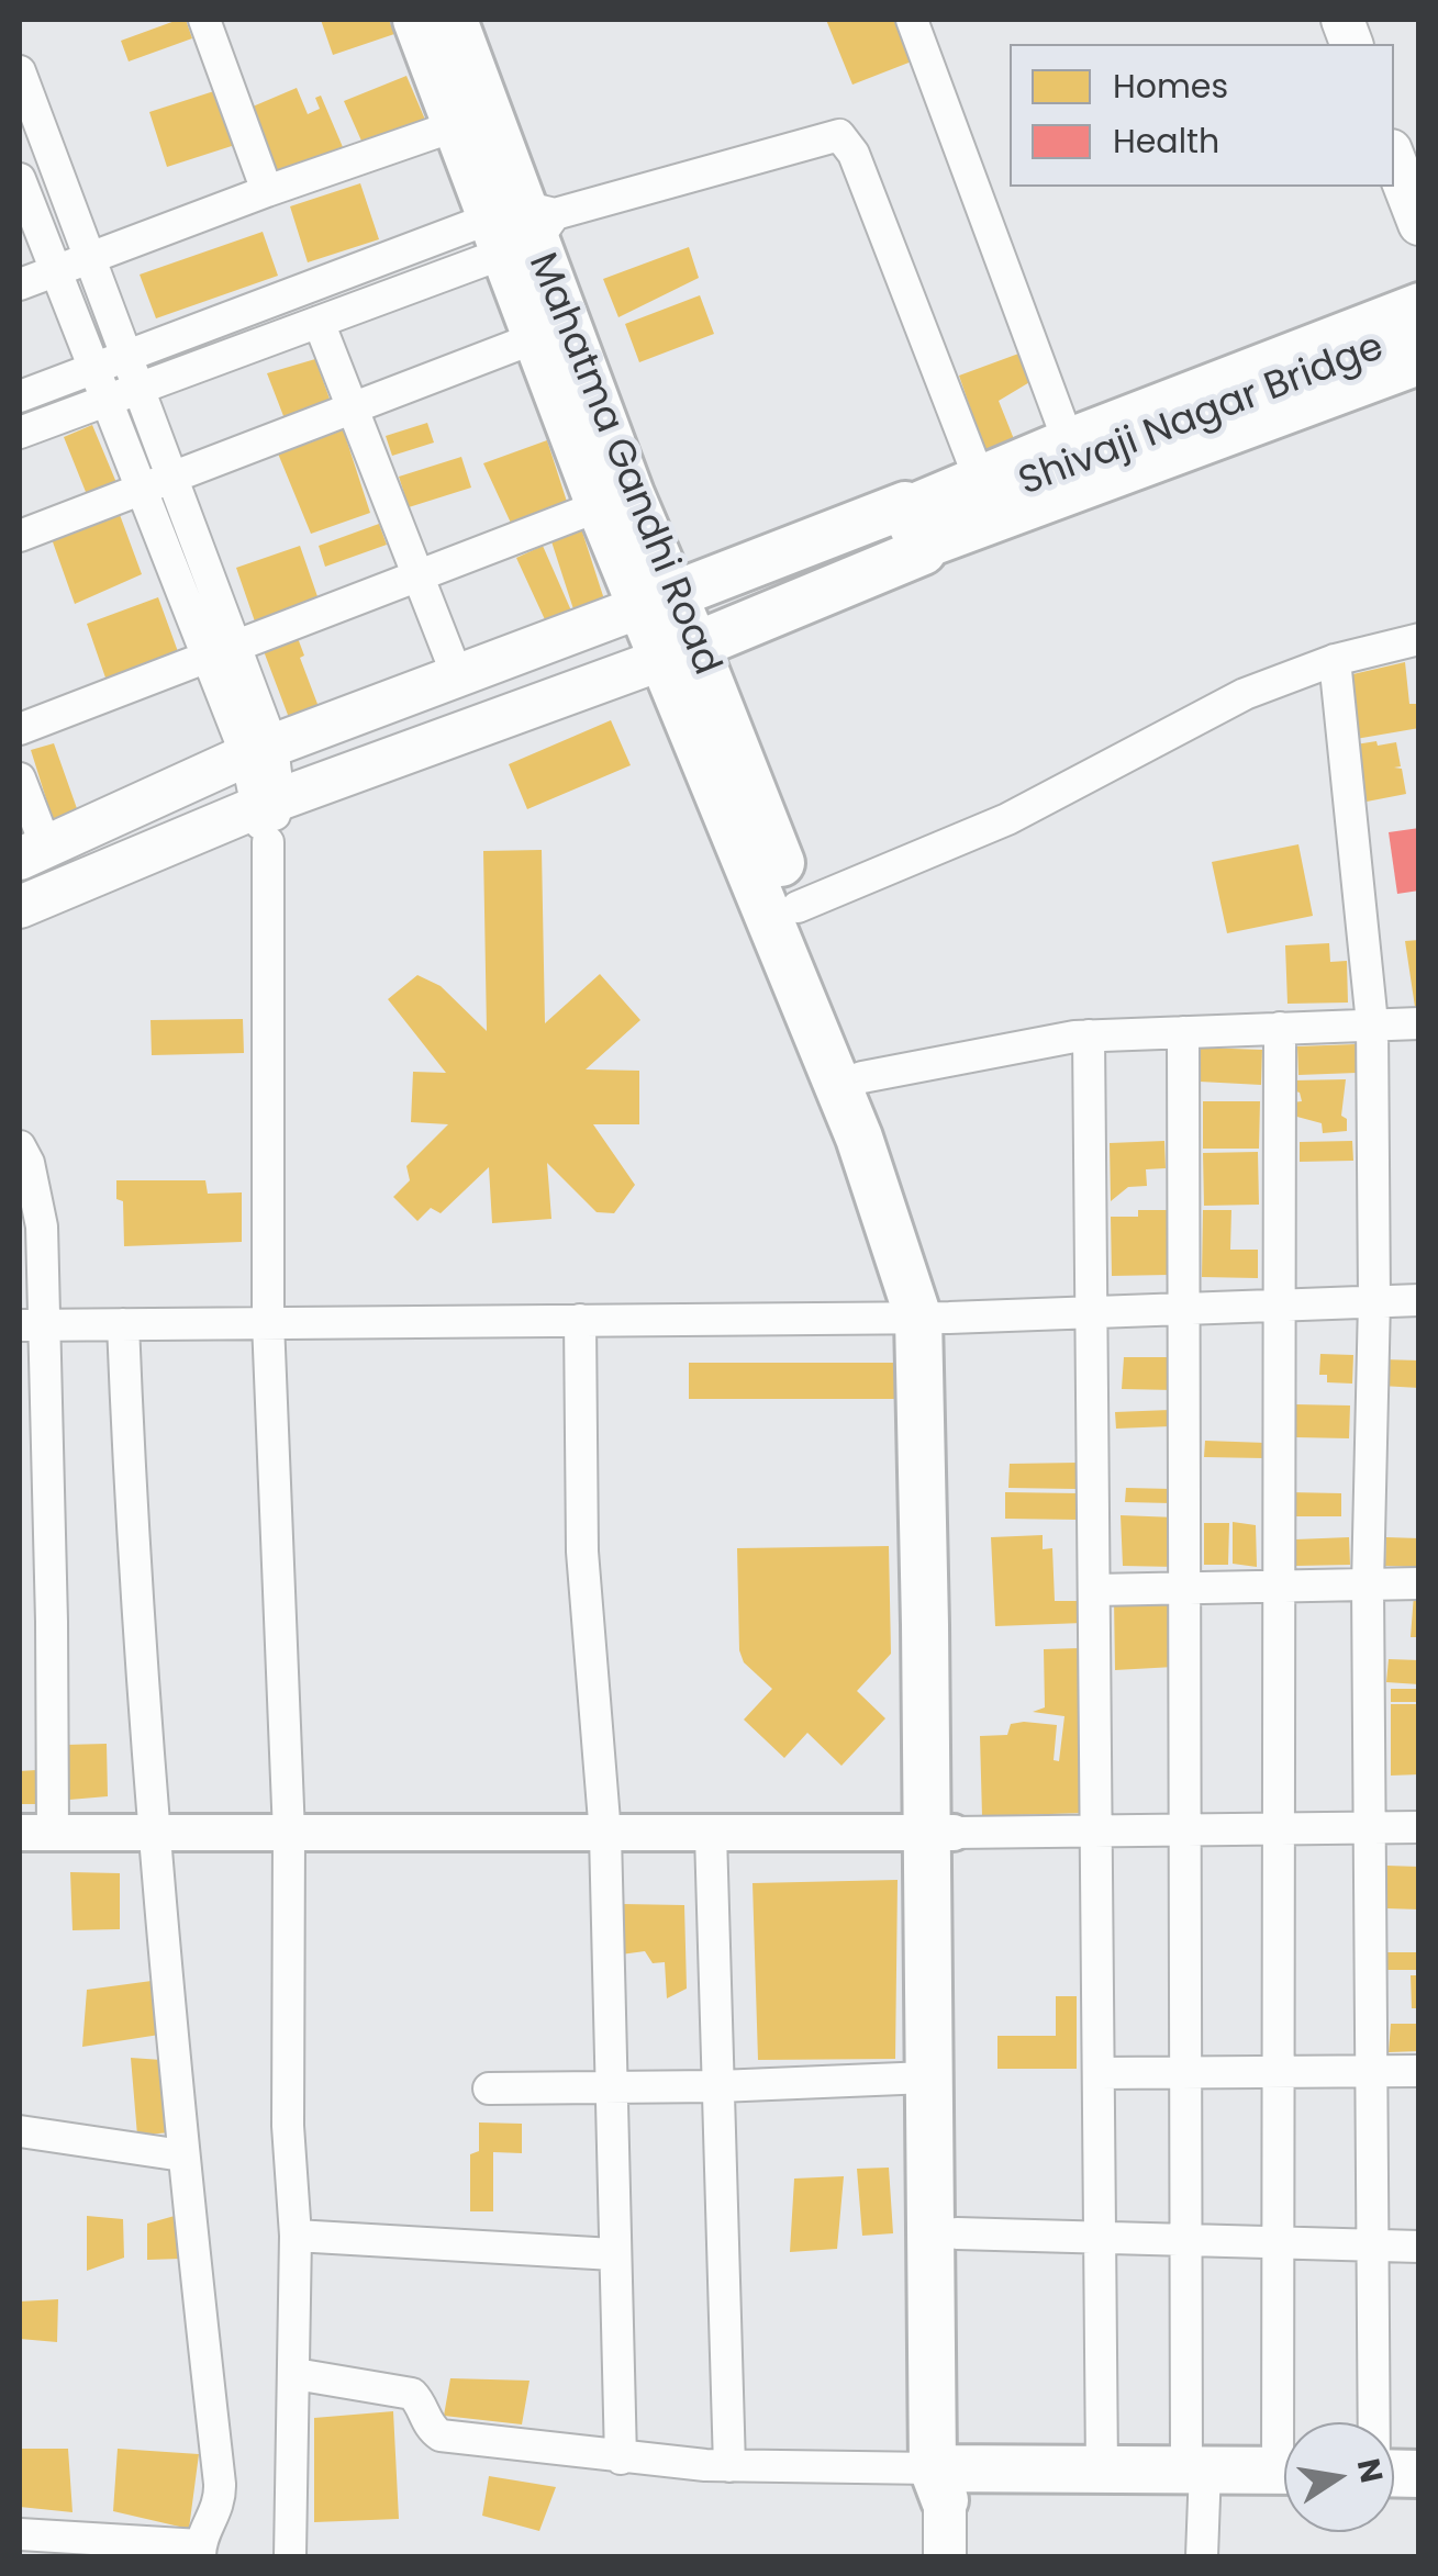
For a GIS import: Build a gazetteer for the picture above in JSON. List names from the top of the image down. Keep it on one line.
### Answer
{"streets":{"main road":["Shivaji Nagar Bridge","Mahatma Gandhi Road"]},"legend":["Homes","Health"],"north":"right"}
